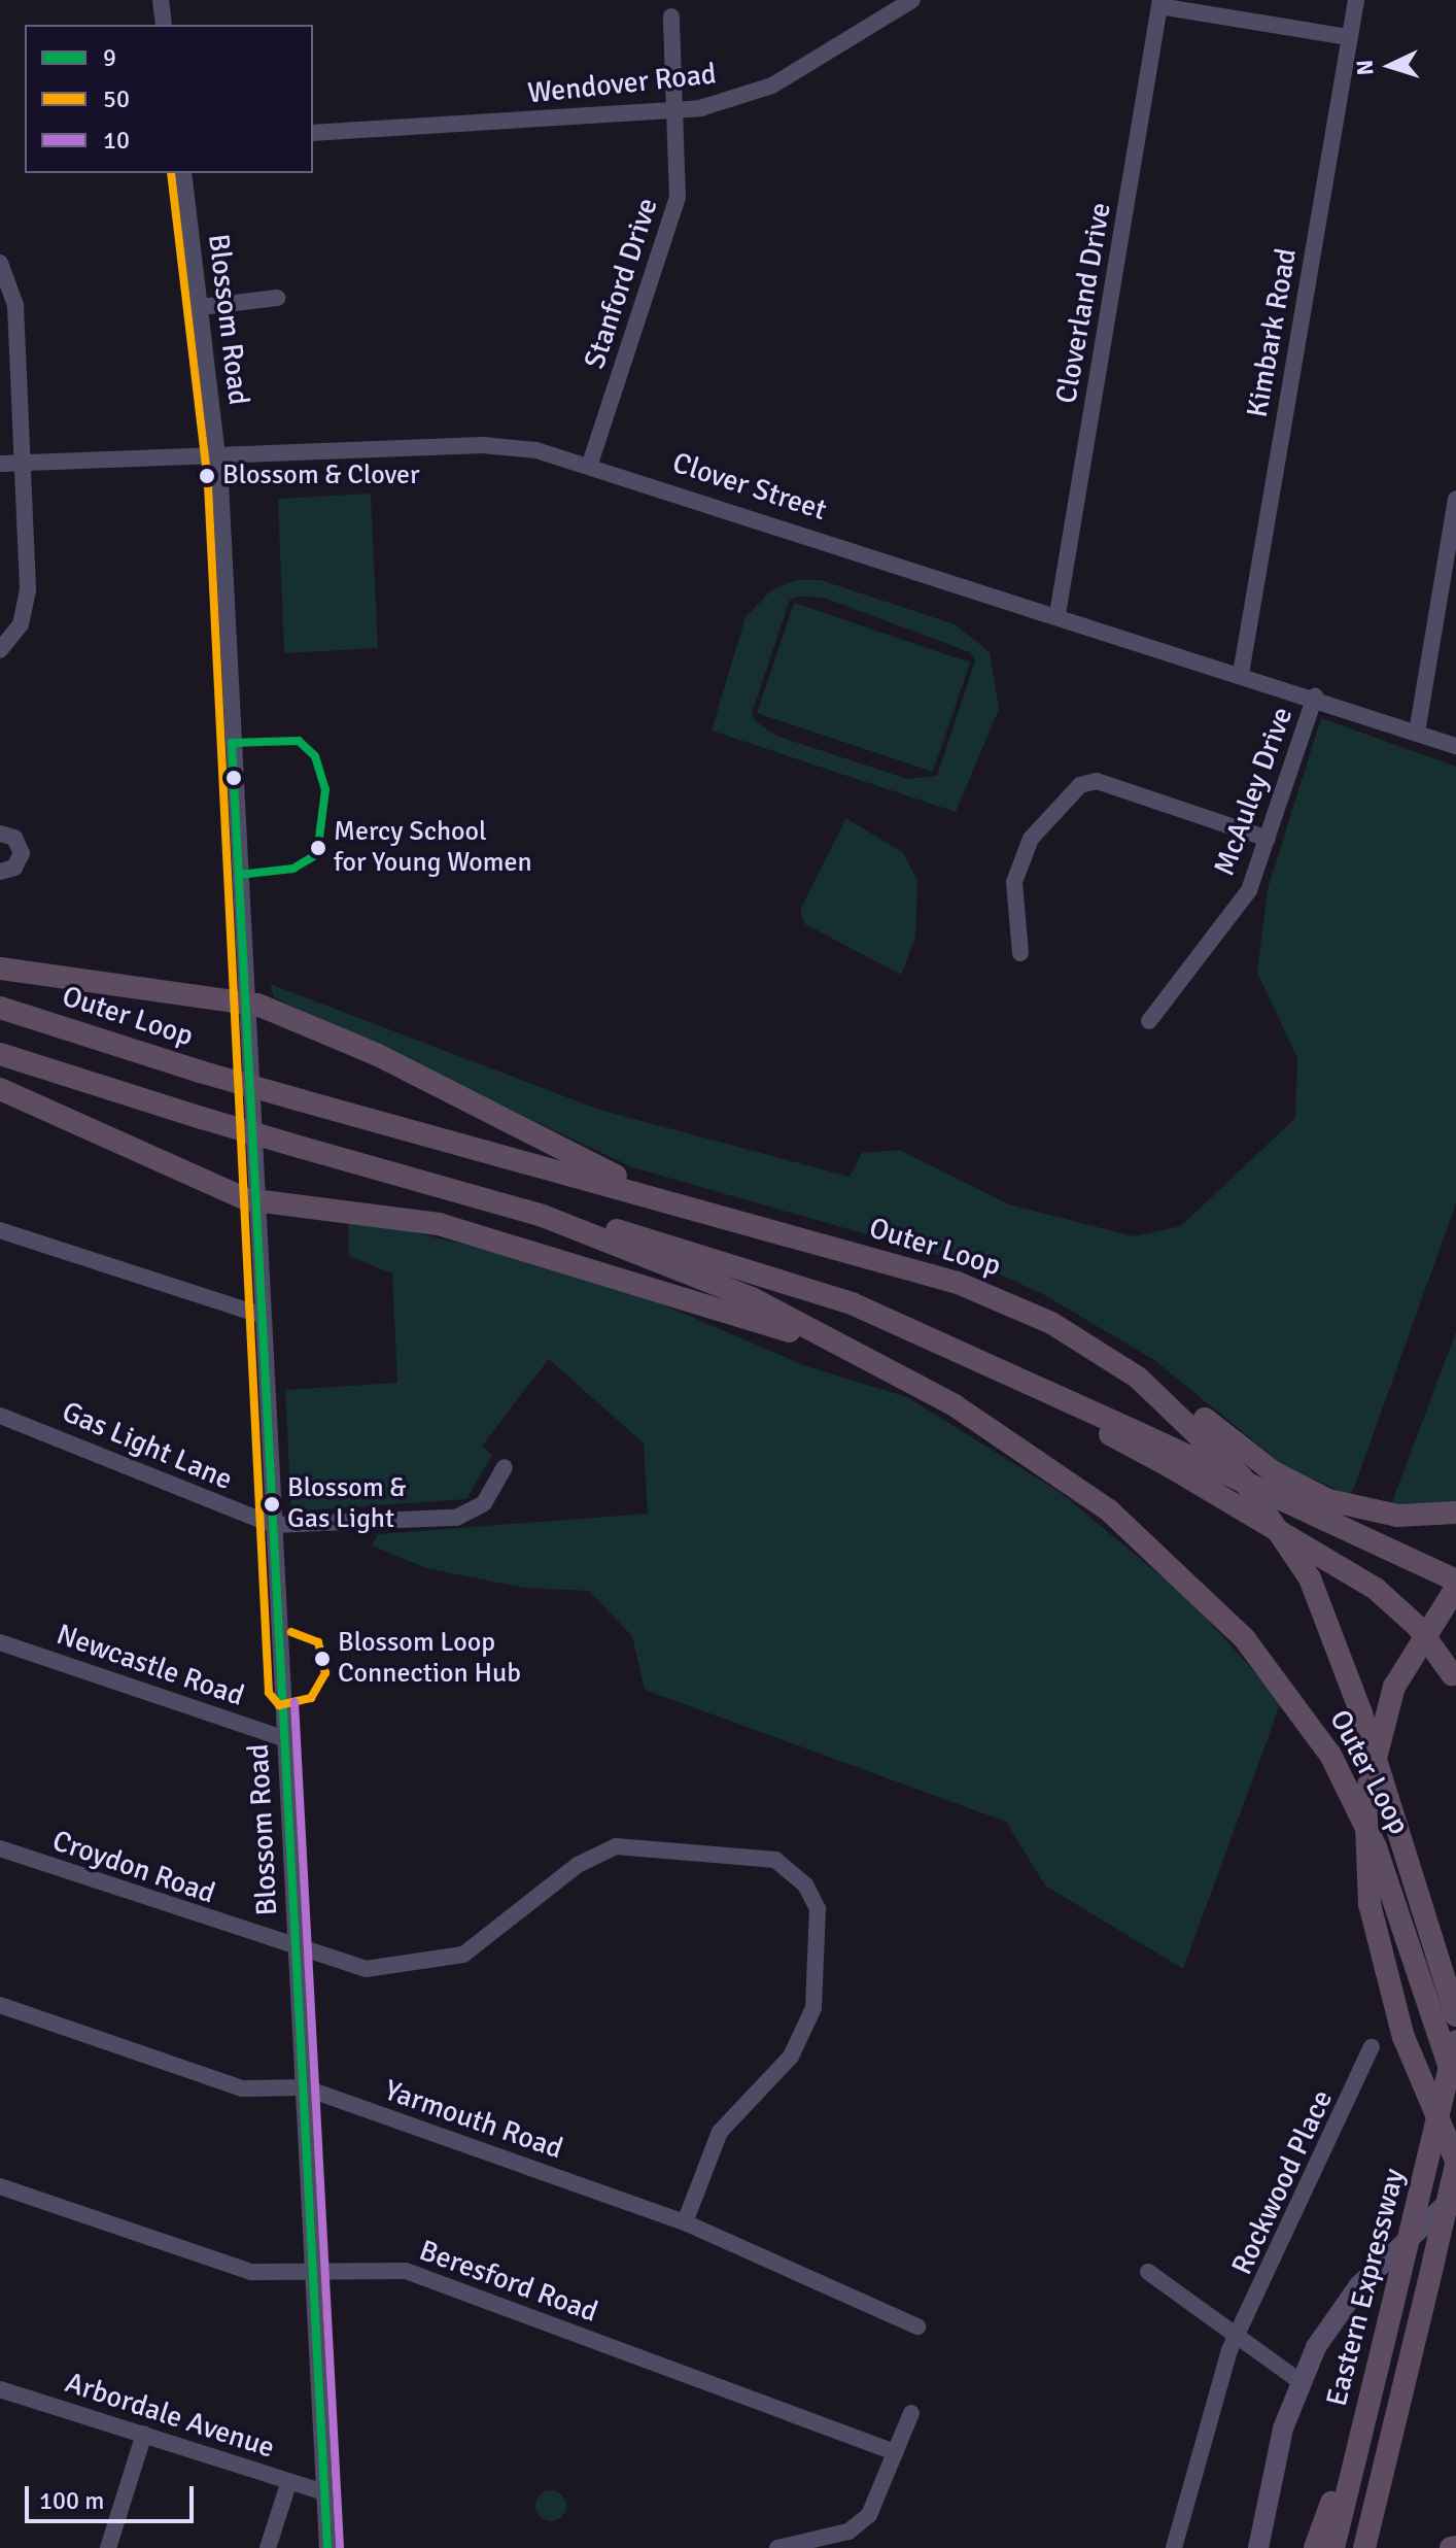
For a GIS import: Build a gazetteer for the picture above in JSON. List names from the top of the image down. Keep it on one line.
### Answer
{"streets":{"highway":["Outer Loop","Eastern Expressway"],"street":["Wendover Road","Stanford Drive","Cloverland Drive","Blossom Road","Kimbark Road","Clover Street","McAuley Drive","Gas Light Lane","Newcastle Road","Croydon Road","Yarmouth Road","Rockwood Place","Beresford Road","Arbordale Avenue"]},"crossings":[["Wendover Road","Stanford Drive"],["Stanford Drive","Clover Street"],["Cloverland Drive","Clover Street"],["Blossom Road","Clover Street"],["Blossom Road","Gas Light Lane"],["Blossom Road","Newcastle Road"],["Blossom Road","Croydon Road"],["Blossom Road","Yarmouth Road"],["Blossom Road","Beresford Road"],["Blossom Road","Arbordale Avenue"],["Kimbark Road","Clover Street"],["Clover Street","McAuley Drive"],["Croydon Road","Yarmouth Road"]],"places":["Blossom & Clover","Mercy School for Young Women","Blossom & Gas Light","Blossom Loop Connection Hub"],"lines":["transit line 50","transit line 9","transit line 10"],"legend":["9","50","10"],"scale_bar":"100 m","north":"left"}
